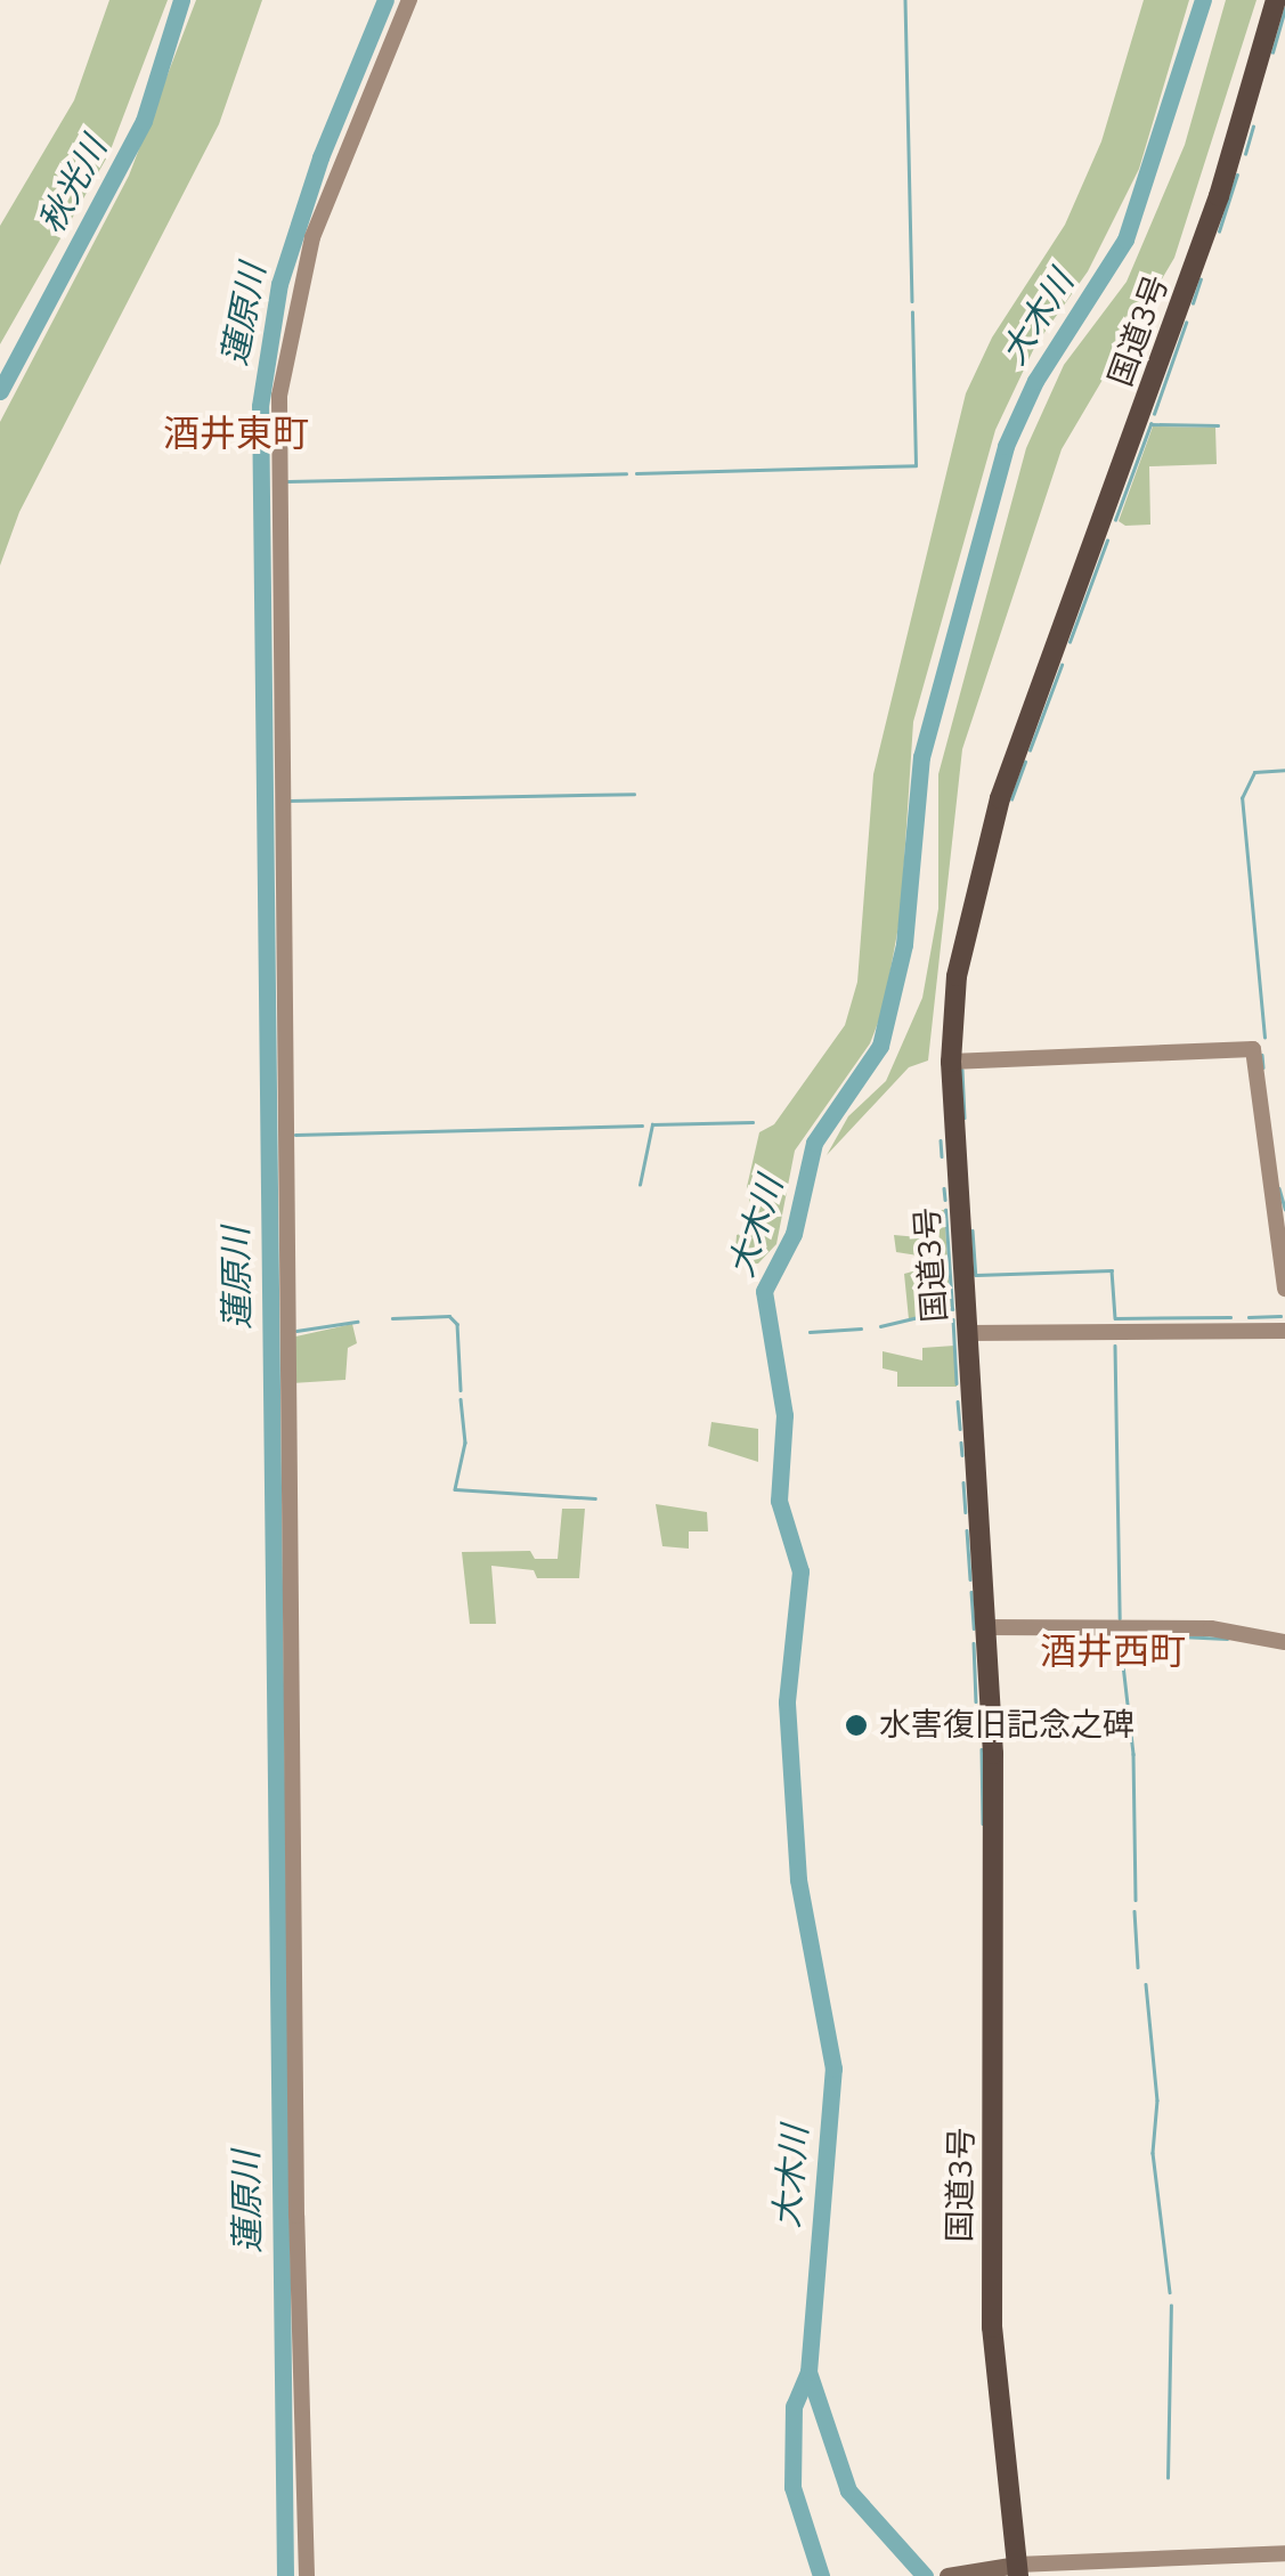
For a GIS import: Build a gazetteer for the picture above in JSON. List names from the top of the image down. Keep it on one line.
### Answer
{"streets":{"highway":["国道3号"]},"districts":["酒井東町","酒井西町"],"water":["秋光川","蓮原川","大木川"],"places":["水害復旧記念之碑"]}
